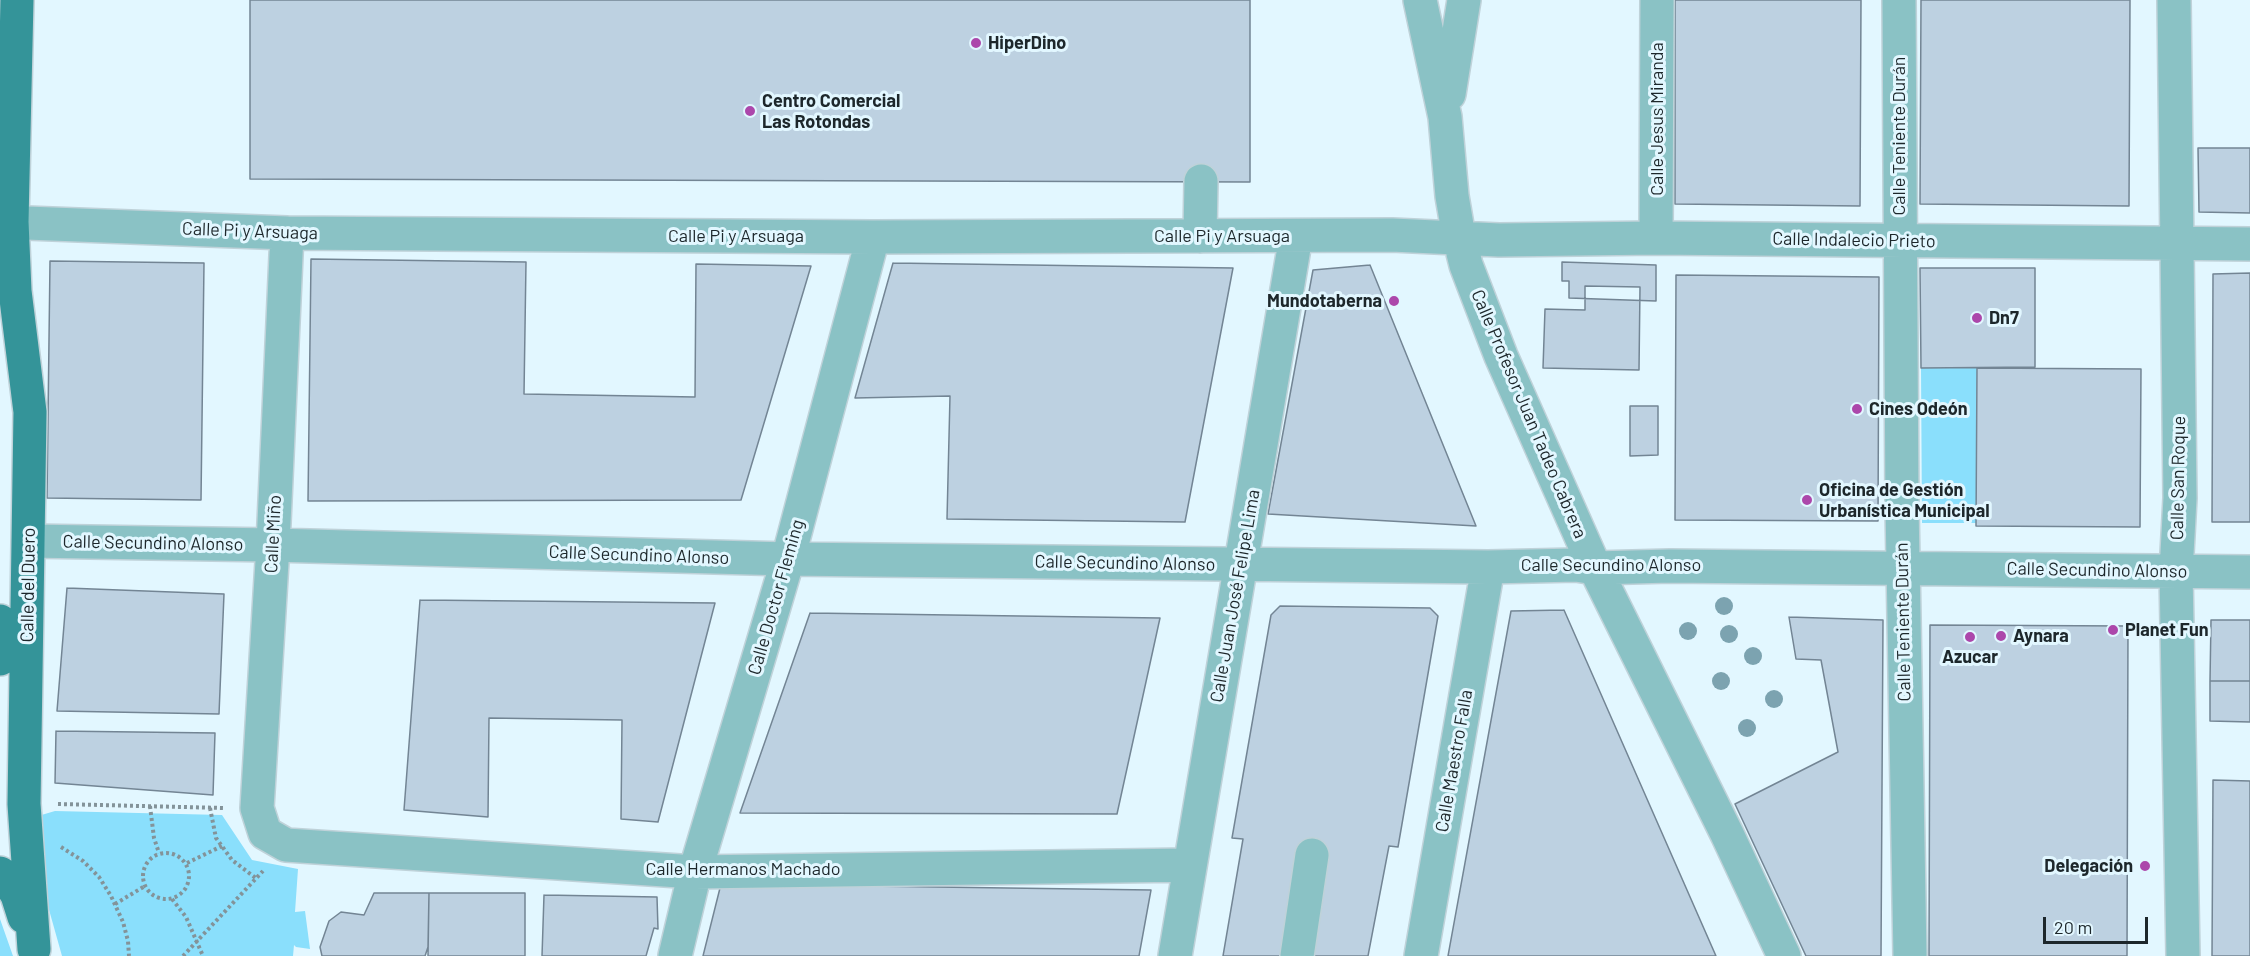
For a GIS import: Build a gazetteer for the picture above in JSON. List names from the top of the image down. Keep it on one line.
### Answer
{"streets":{"main road":["Calle del Duero"],"street":["Calle Jesus Miranda","Calle Teniente Durán","Calle Pi y Arsuaga","Calle Indalecio Prieto","Calle Profesor Juan Tadeo Cabrera","Calle San Roque","Calle Miño","Calle Secundino Alonso","Calle Juan José Felipe Lima","Calle Doctor Fleming","Calle Maestro Falla","Calle Hermanos Machado"]},"crossings":[["Calle Jesus Miranda","Calle Indalecio Prieto"],["Calle Teniente Durán","Calle Indalecio Prieto"],["Calle Teniente Durán","Calle Secundino Alonso"],["Calle Pi y Arsuaga","Calle Indalecio Prieto"],["Calle Pi y Arsuaga","Calle Profesor Juan Tadeo Cabrera"],["Calle Pi y Arsuaga","Calle Miño"],["Calle Pi y Arsuaga","Calle del Duero"],["Calle Pi y Arsuaga","Calle Juan José Felipe Lima"],["Calle Pi y Arsuaga","Calle Doctor Fleming"],["Calle Indalecio Prieto","Calle Profesor Juan Tadeo Cabrera"],["Calle Indalecio Prieto","Calle San Roque"],["Calle Profesor Juan Tadeo Cabrera","Calle Secundino Alonso"],["Calle San Roque","Calle Secundino Alonso"],["Calle Miño","Calle Secundino Alonso"],["Calle Miño","Calle Hermanos Machado"],["Calle Secundino Alonso","Calle del Duero"],["Calle Secundino Alonso","Calle Juan José Felipe Lima"],["Calle Secundino Alonso","Calle Doctor Fleming"],["Calle Secundino Alonso","Calle Maestro Falla"],["Calle Juan José Felipe Lima","Calle Hermanos Machado"],["Calle Doctor Fleming","Calle Hermanos Machado"]],"places":["HiperDino","Centro Comercial Las Rotondas","Mundotaberna","Dn7","Cines Odeón","Oficina de Gestión Urbanística Municipal","Planet Fun","Aynara","Azucar","Delegación"],"scale_bar":"20 m"}
